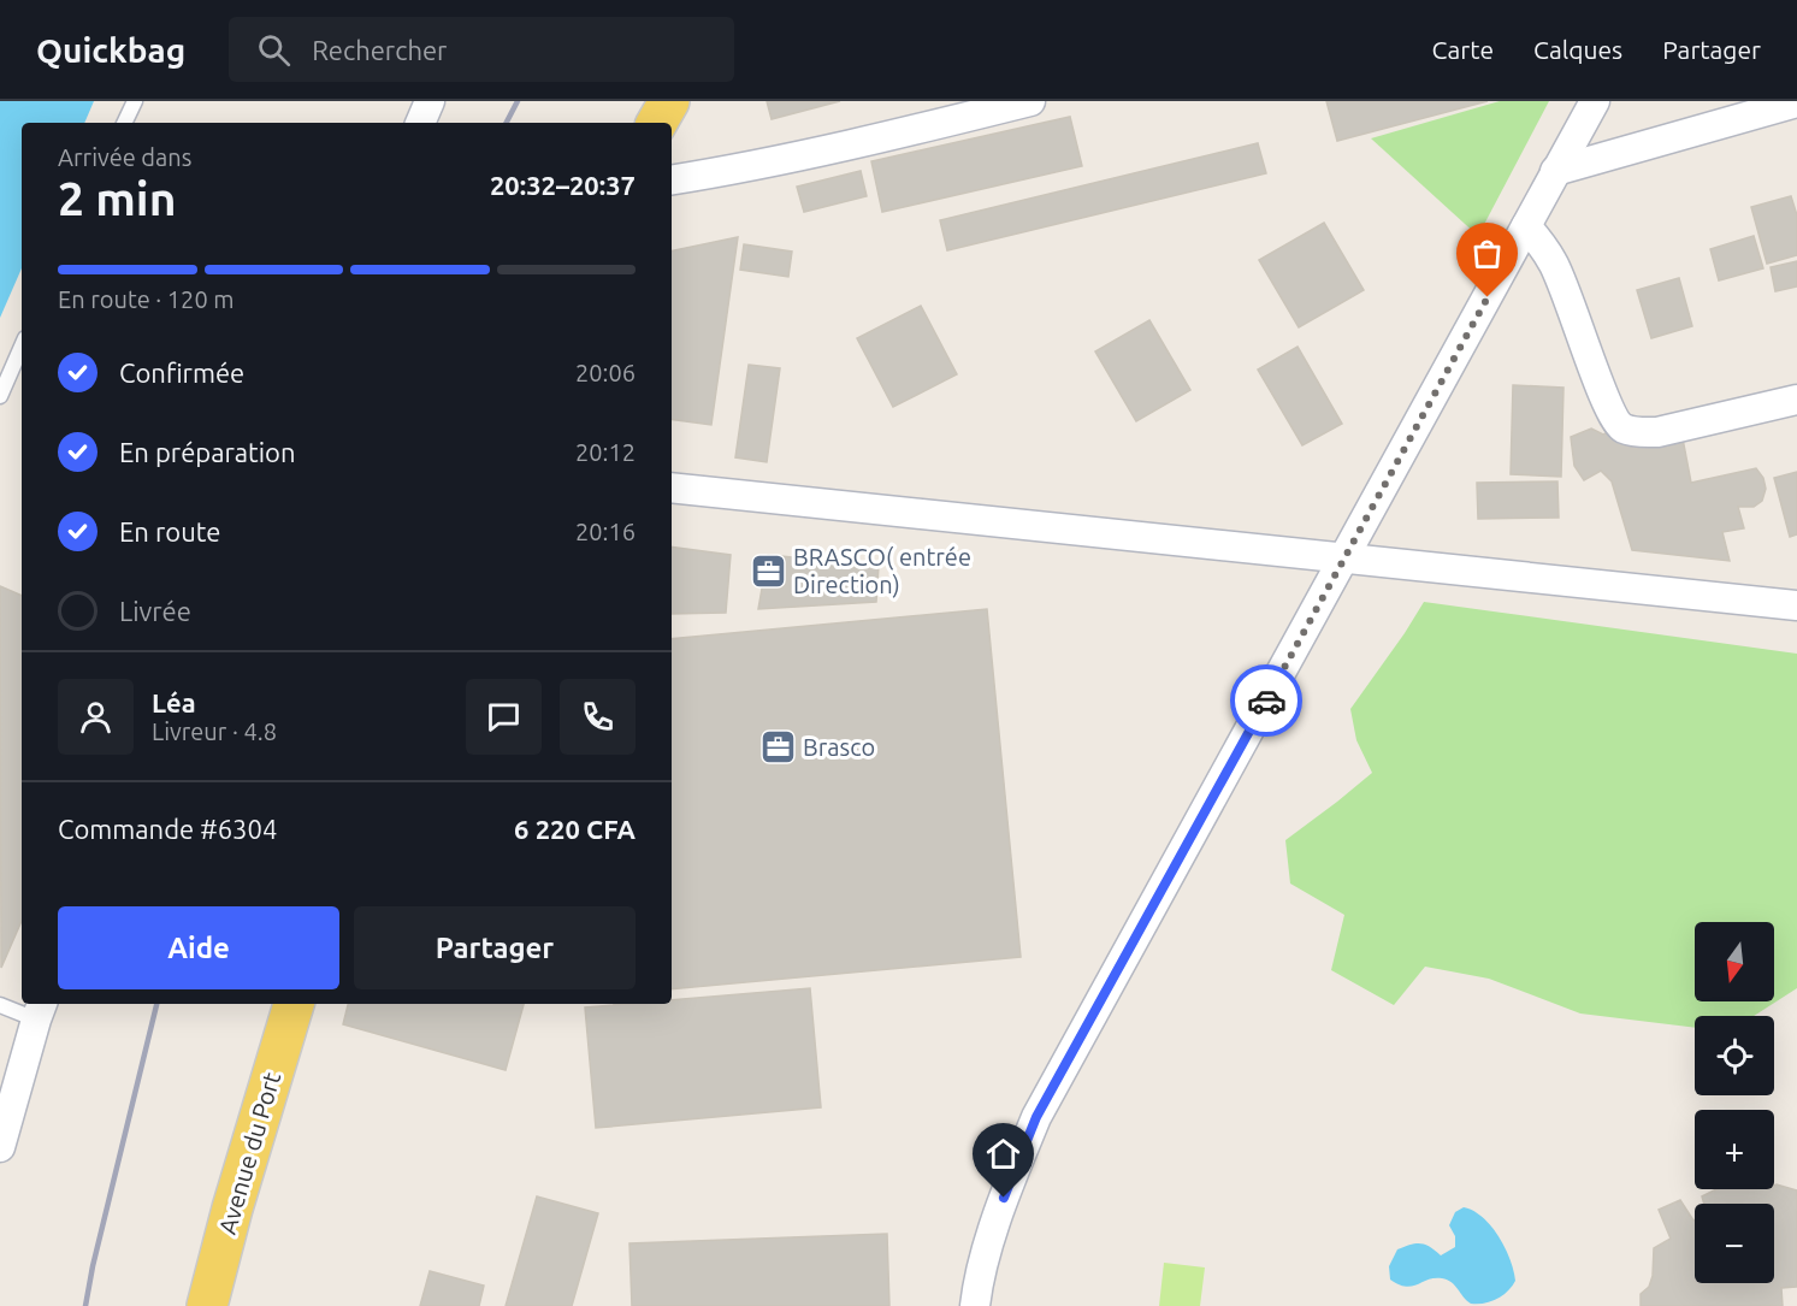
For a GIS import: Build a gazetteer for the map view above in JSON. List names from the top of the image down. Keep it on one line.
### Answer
{"streets":{"main road":["Avenue du Port"]},"places":{"office":["BRASCO( entrée Direction)","Brasco"]},"north":"bottom","page":{"header":"Quickbag","search":"Rechercher","nav":["Carte","Calques","Partager"],"heading":["2 min","Arrivée dans","20:32–20:37"],"panel":["Léa","Livreur · 4.8","Commande #6304","6 220 CFA"],"bar":"En route · 120 m","list":[["Confirmée","20:06"],["En préparation","20:12"],["En route","20:16"],"Livrée"],"buttons":["Aide","Partager"],"map_buttons":["+","−"]}}
